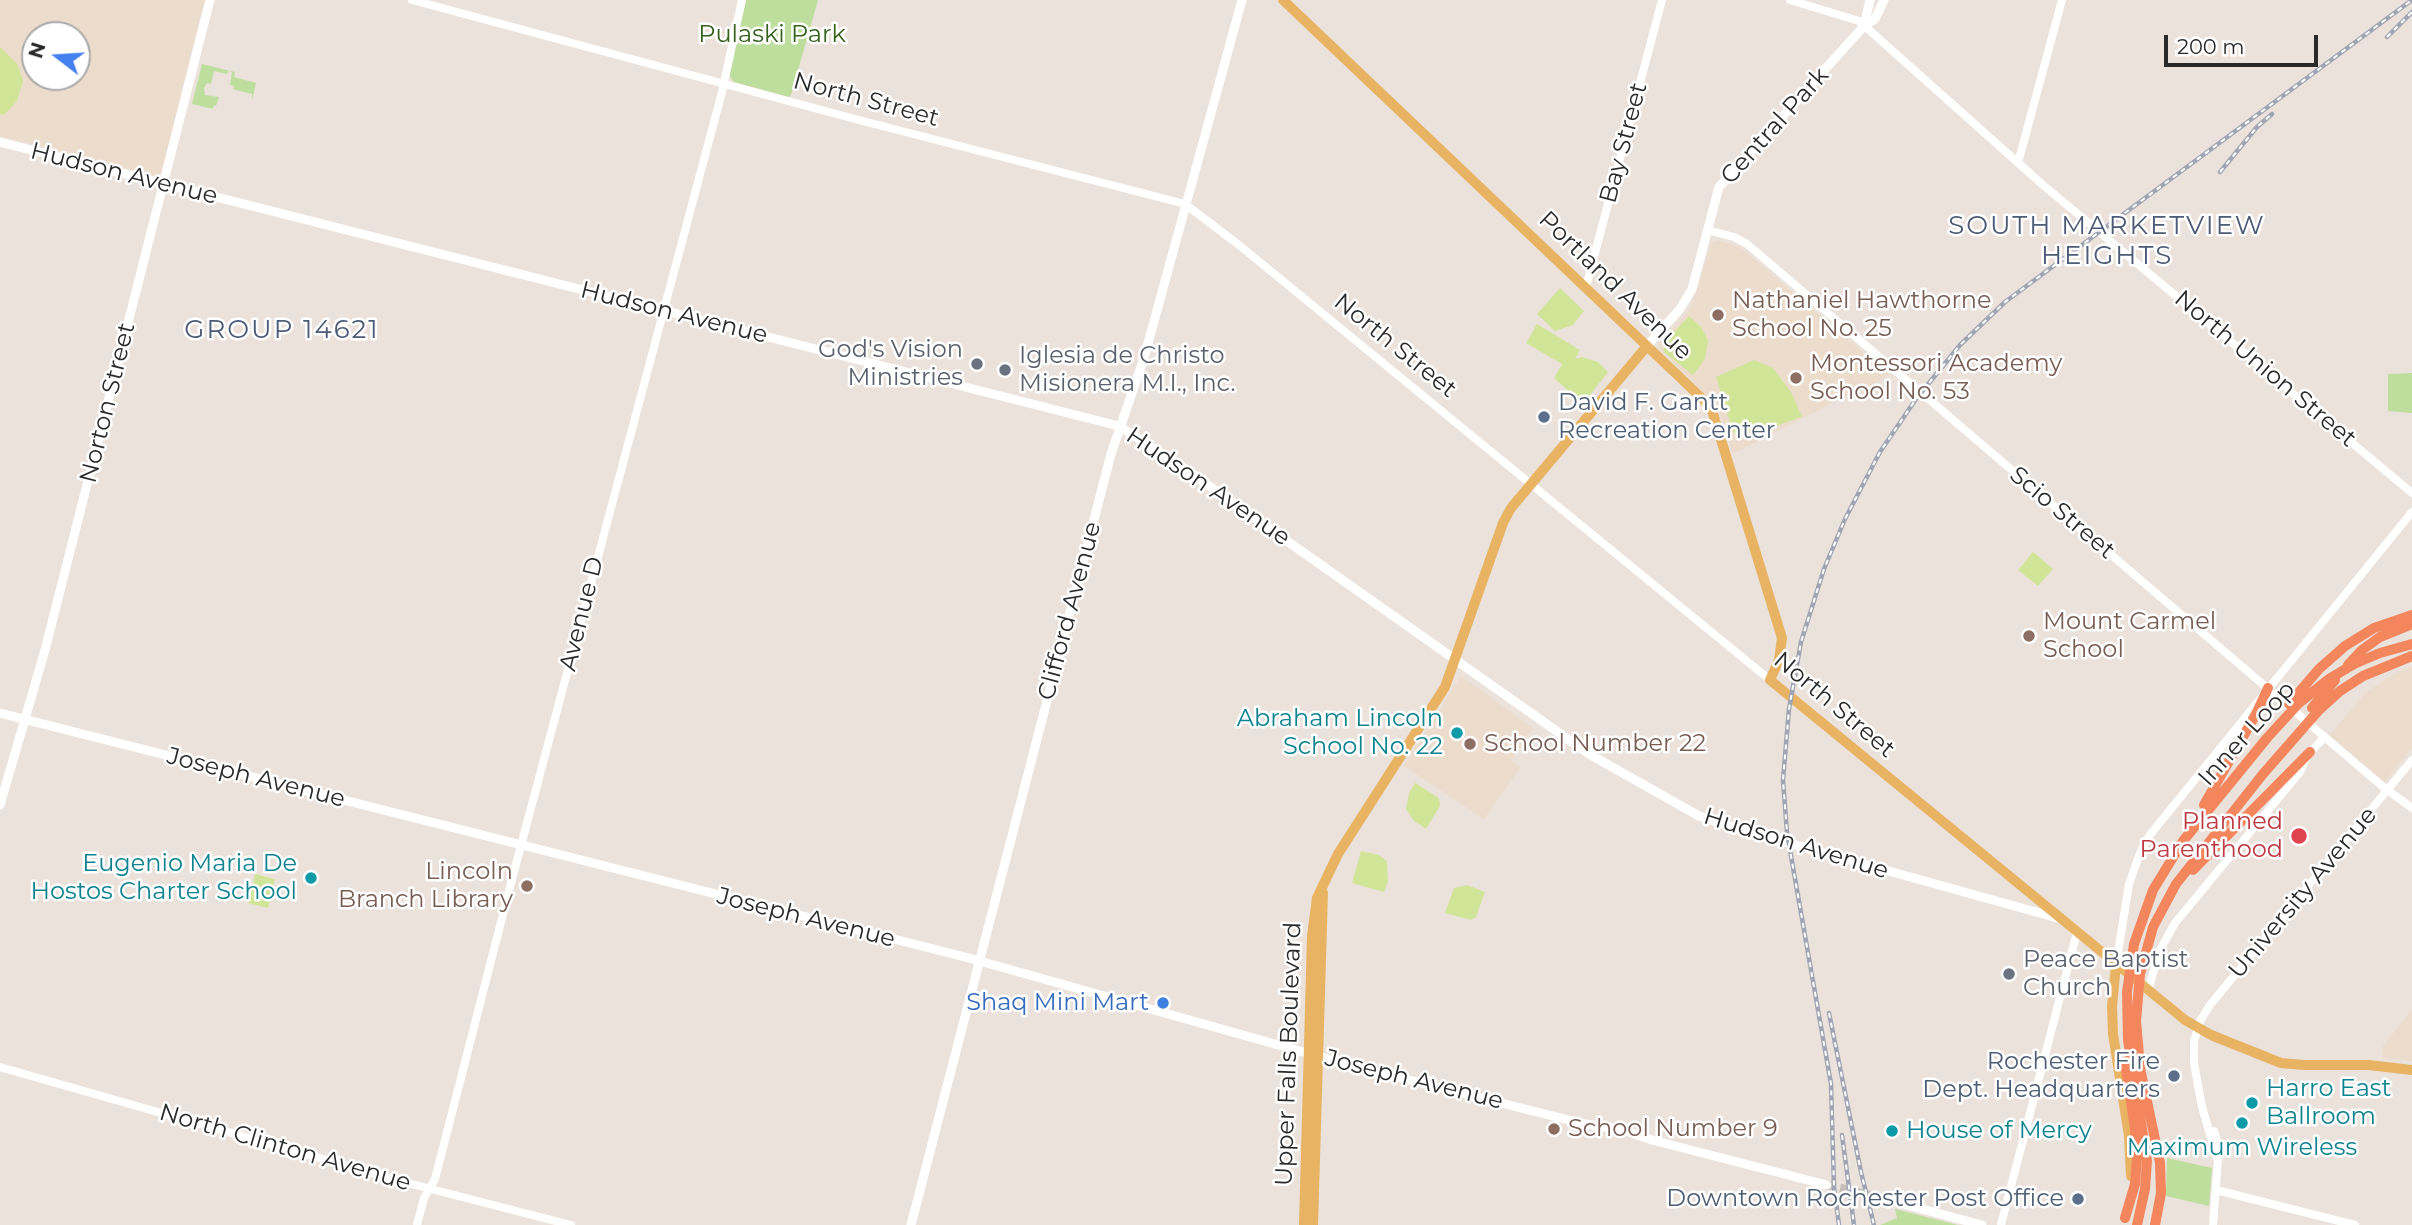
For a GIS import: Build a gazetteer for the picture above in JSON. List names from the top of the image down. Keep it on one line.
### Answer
{"streets":{"highway":["Inner Loop"],"main road":["North Street","Central Park","Hudson Avenue","Portland Avenue","Norton Street","Clifford Avenue","Joseph Avenue","Upper Falls Boulevard"],"street":["Bay Street","North Union Street","Scio Street","Avenue D","University Avenue","North Clinton Avenue"]},"crossings":[["North Street","Hudson Avenue"],["North Street","Portland Avenue"],["North Street","Clifford Avenue"],["North Street","Avenue D"],["North Street","Inner Loop"],["North Street","University Avenue"],["North Street","Upper Falls Boulevard"],["Central Park","Portland Avenue"],["Central Park","North Union Street"],["Central Park","Scio Street"],["Central Park","Upper Falls Boulevard"],["Bay Street","Portland Avenue"],["Hudson Avenue","Norton Street"],["Hudson Avenue","Clifford Avenue"],["Hudson Avenue","Avenue D"],["Hudson Avenue","Upper Falls Boulevard"],["Portland Avenue","Upper Falls Boulevard"],["Norton Street","Joseph Avenue"],["Scio Street","University Avenue"],["Clifford Avenue","Joseph Avenue"],["Avenue D","Joseph Avenue"],["Avenue D","North Clinton Avenue"],["Joseph Avenue","Upper Falls Boulevard"]],"districts":["SOUTH MARKETVIEW HEIGHTS","GROUP 14621"],"parks":["Pulaski Park"],"places":["Nathaniel Hawthorne School No. 25","God's Vision Ministries","Iglesia de Christo Misionera M.I., Inc.","Montessori Academy School No. 53","David F. Gantt Recreation Center","Mount Carmel School","Abraham Lincoln School No. 22","School Number 22","Planned Parenthood","Eugenio Maria De Hostos Charter School","Lincoln Branch Library","Peace Baptist Church","Shaq Mini Mart","Rochester Fire Dept. Headquarters","Harro East Ballroom","Maximum Wireless","School Number 9","House of Mercy","Downtown Rochester Post Office"],"scale_bar":"200 m","north":"left"}
